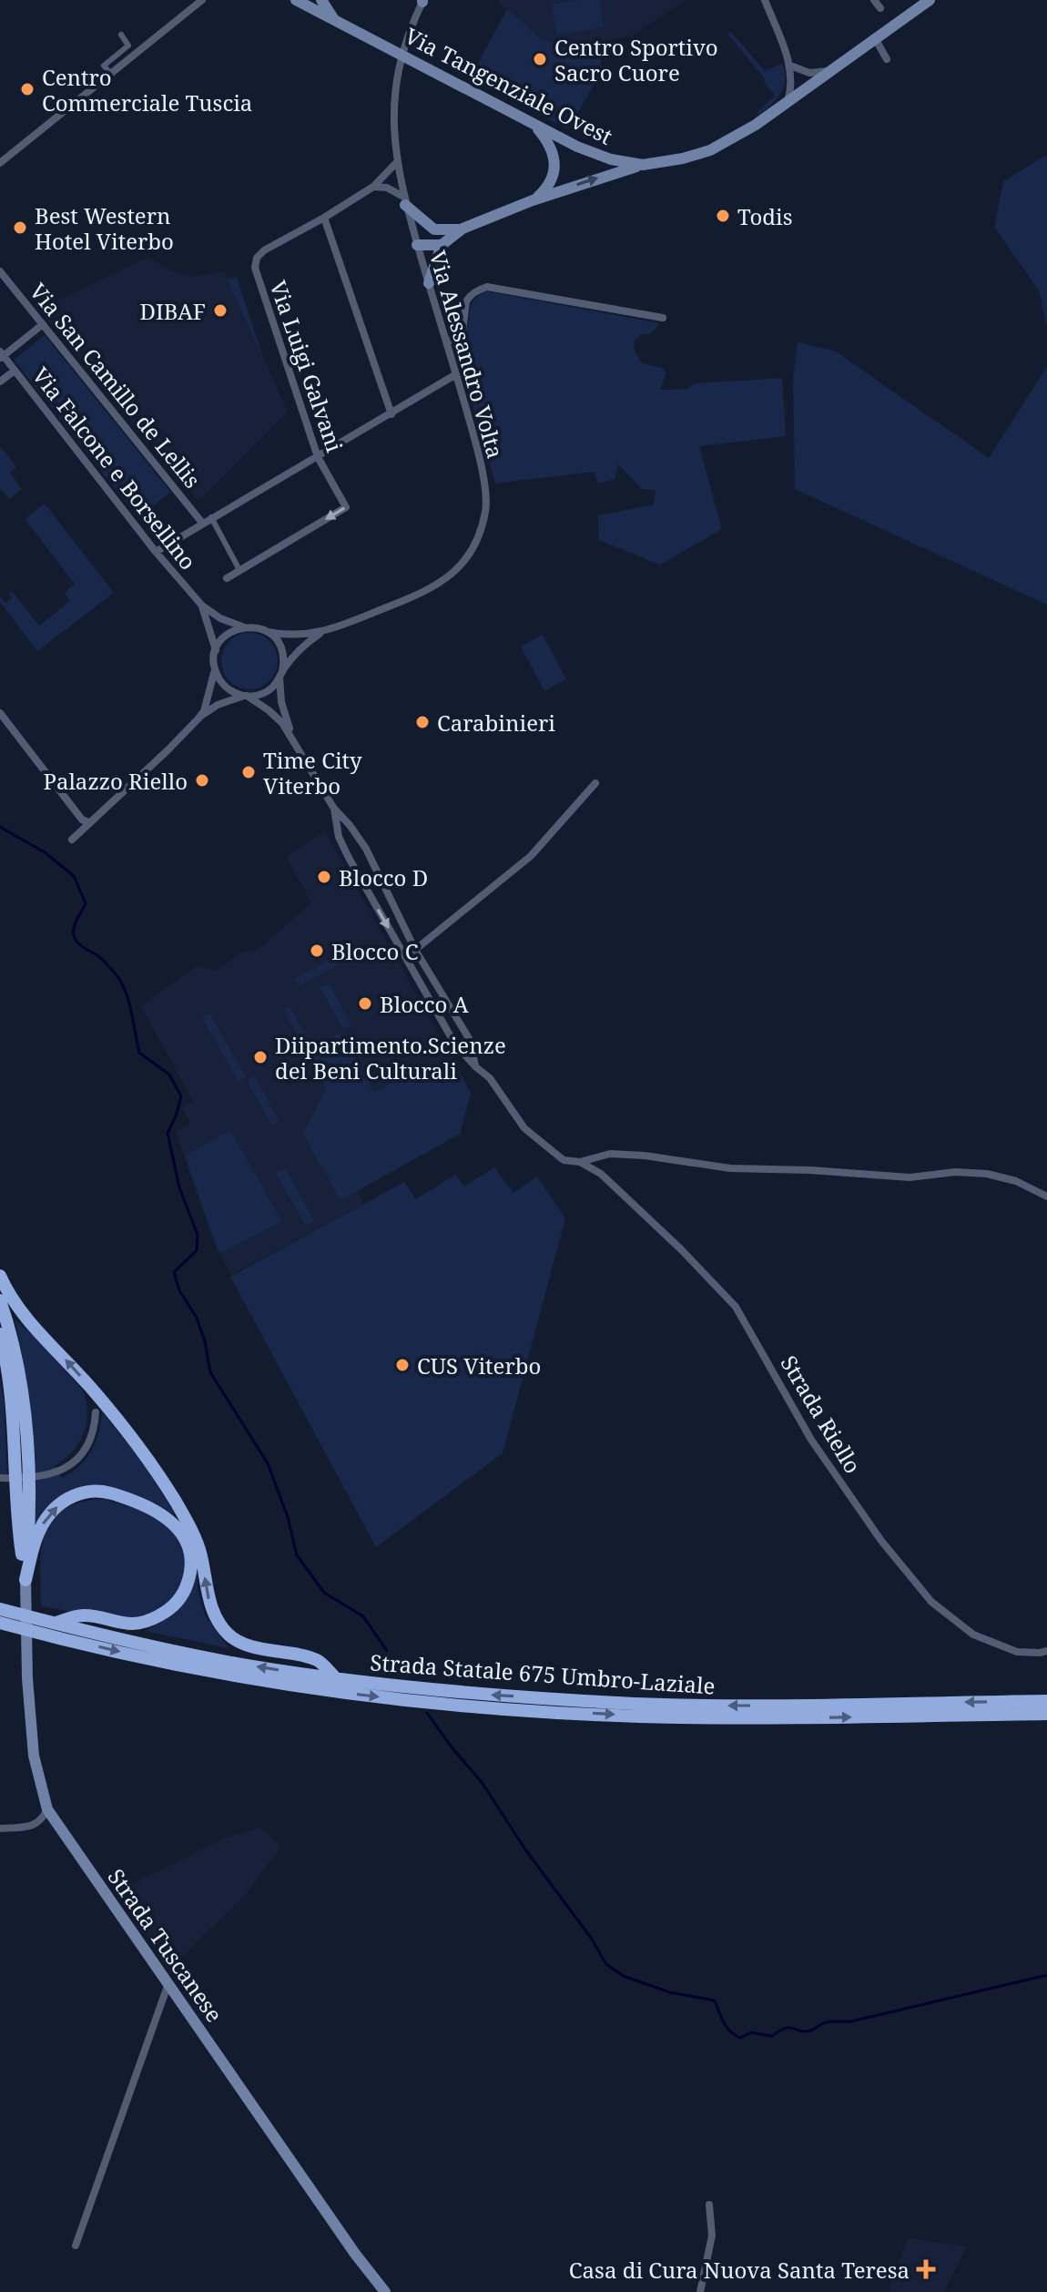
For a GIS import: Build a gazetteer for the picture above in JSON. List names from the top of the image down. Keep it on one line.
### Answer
{"streets":{"highway":["Strada Statale 675 Umbro-Laziale","Strada Tuscanese"],"main road":["Via Tangenziale Ovest"],"street":["Via Alessandro Volta","Via Luigi Galvani","Via San Camillo de Lellis","Via Falcone e Borsellino","Strada Riello"]},"crossings":[["Via Alessandro Volta","Via Luigi Galvani"],["Via Alessandro Volta","Via Falcone e Borsellino"]],"places":{"other":["Centro Sportivo Sacro Cuore","Centro Commerciale Tuscia","Todis","Best Western Hotel Viterbo","DIBAF","Carabinieri","Time City Viterbo","Palazzo Riello","Blocco D","Blocco C","Blocco A","Diipartimento.Scienze dei Beni Culturali","CUS Viterbo"],"health":["Casa di Cura Nuova Santa Teresa"]}}
